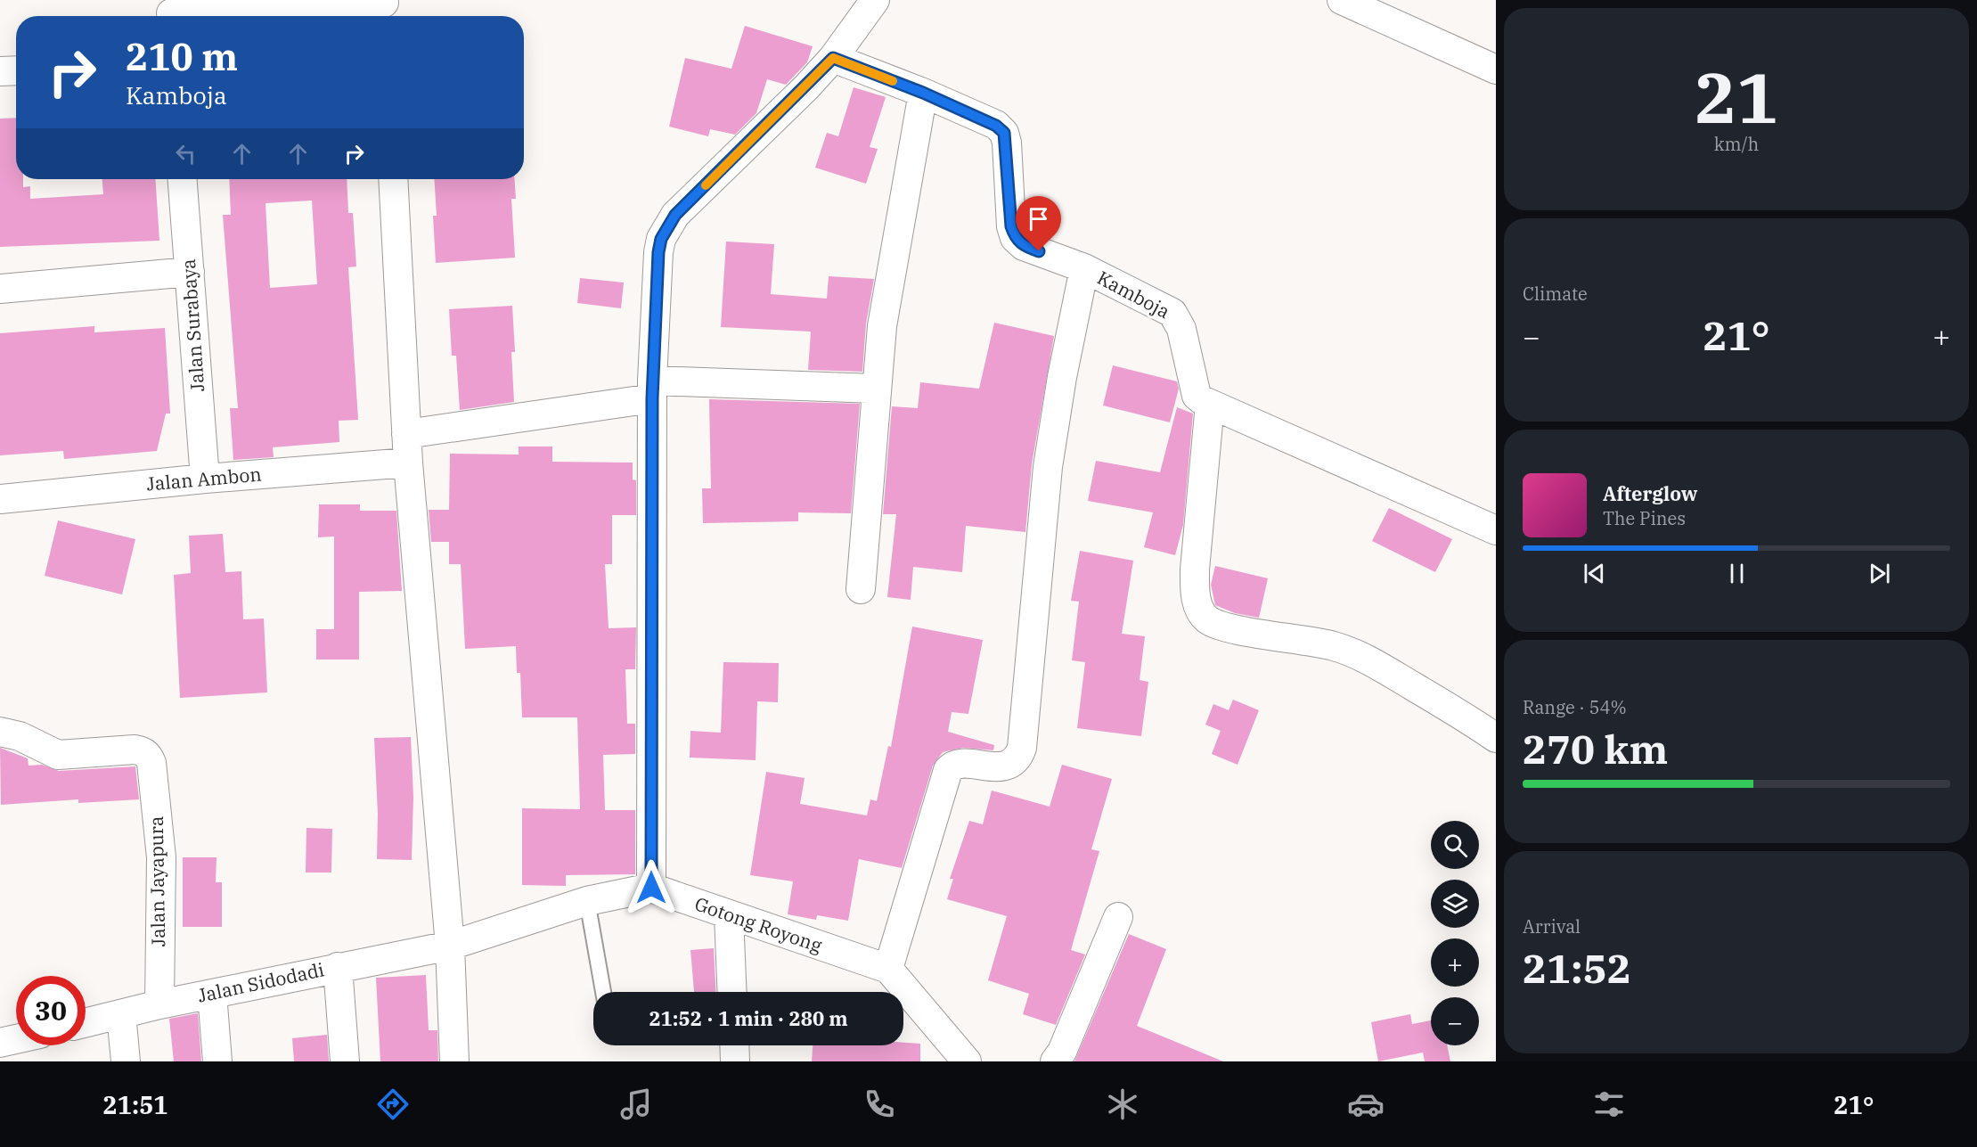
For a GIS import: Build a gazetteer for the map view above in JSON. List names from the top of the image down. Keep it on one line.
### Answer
{"streets":{"street":["Kamboja","Jalan Surabaya","Jalan Ambon","Jalan Jayapura","Gotong Royong","Jalan Sidodadi"]},"crossings":[["Jalan Surabaya","Jalan Ambon"],["Jalan Jayapura","Jalan Sidodadi"]],"page":{"tile":[["21","km/h"],"Climate",["Range · 54%","270 km"],["Arrival","21:52"]],"turn":["210 m","Kamboja"],"heat":["−","21°","+"],"song":["Afterglow","The Pines"],"map_buttons":["+","−"],"limit":"30","trip":"21:52 · 1 min · 280 m","tabs":["21:51","21°"]}}
